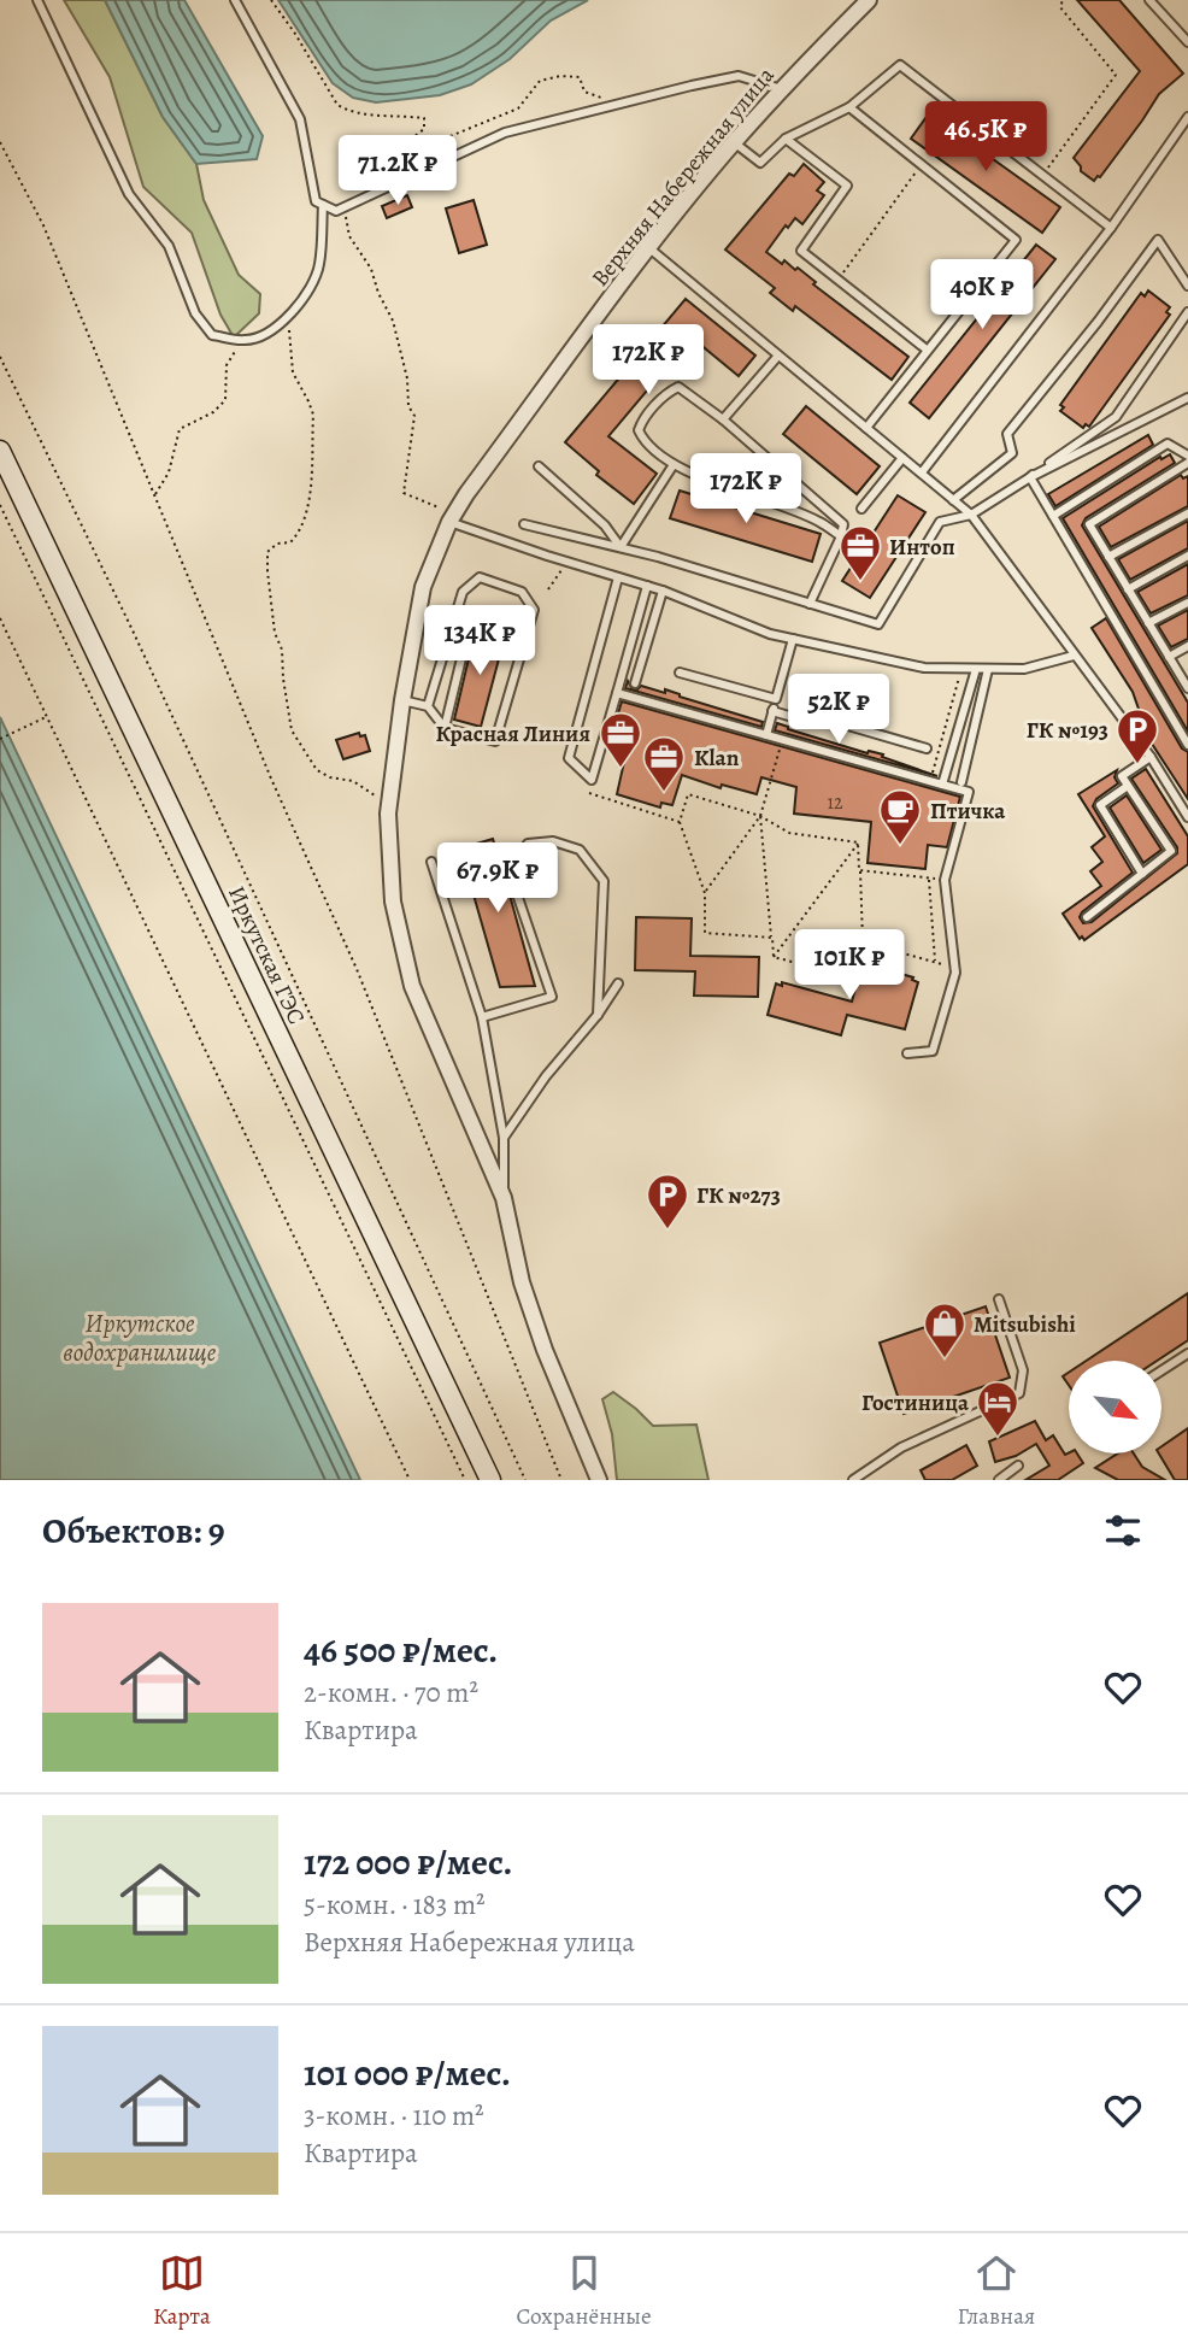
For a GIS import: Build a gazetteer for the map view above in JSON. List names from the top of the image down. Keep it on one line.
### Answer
{"streets":{"main road":["Иркутская ГЭС"],"street":["Верхняя Набережная улица"]},"water":["Иркутское водохранилище"],"places":{"office":["Интоп","Красная Линия","Klan"],"parking":["ГК №193","ГК №273"],"cafe":["Птичка"],"shop":["Mitsubishi"],"hotel":["Гостиница"]},"house_numbers":["12"],"north":"bottom right","page":{"price":["46.5K ₽","71.2K ₽","40K ₽","172K ₽","172K ₽","134K ₽","52K ₽","67.9K ₽","101K ₽"],"heading":"Объектов: 9","list":[{"name":"46 500 ₽/мес.","note":"2-комн. · 70 m² · Квартира"},{"name":"172 000 ₽/мес.","note":"5-комн. · 183 m² · Верхняя Набережная улица"},{"name":"101 000 ₽/мес.","note":"3-комн. · 110 m² · Квартира"}],"tabs":["Карта","Сохранённые","Главная"]}}
